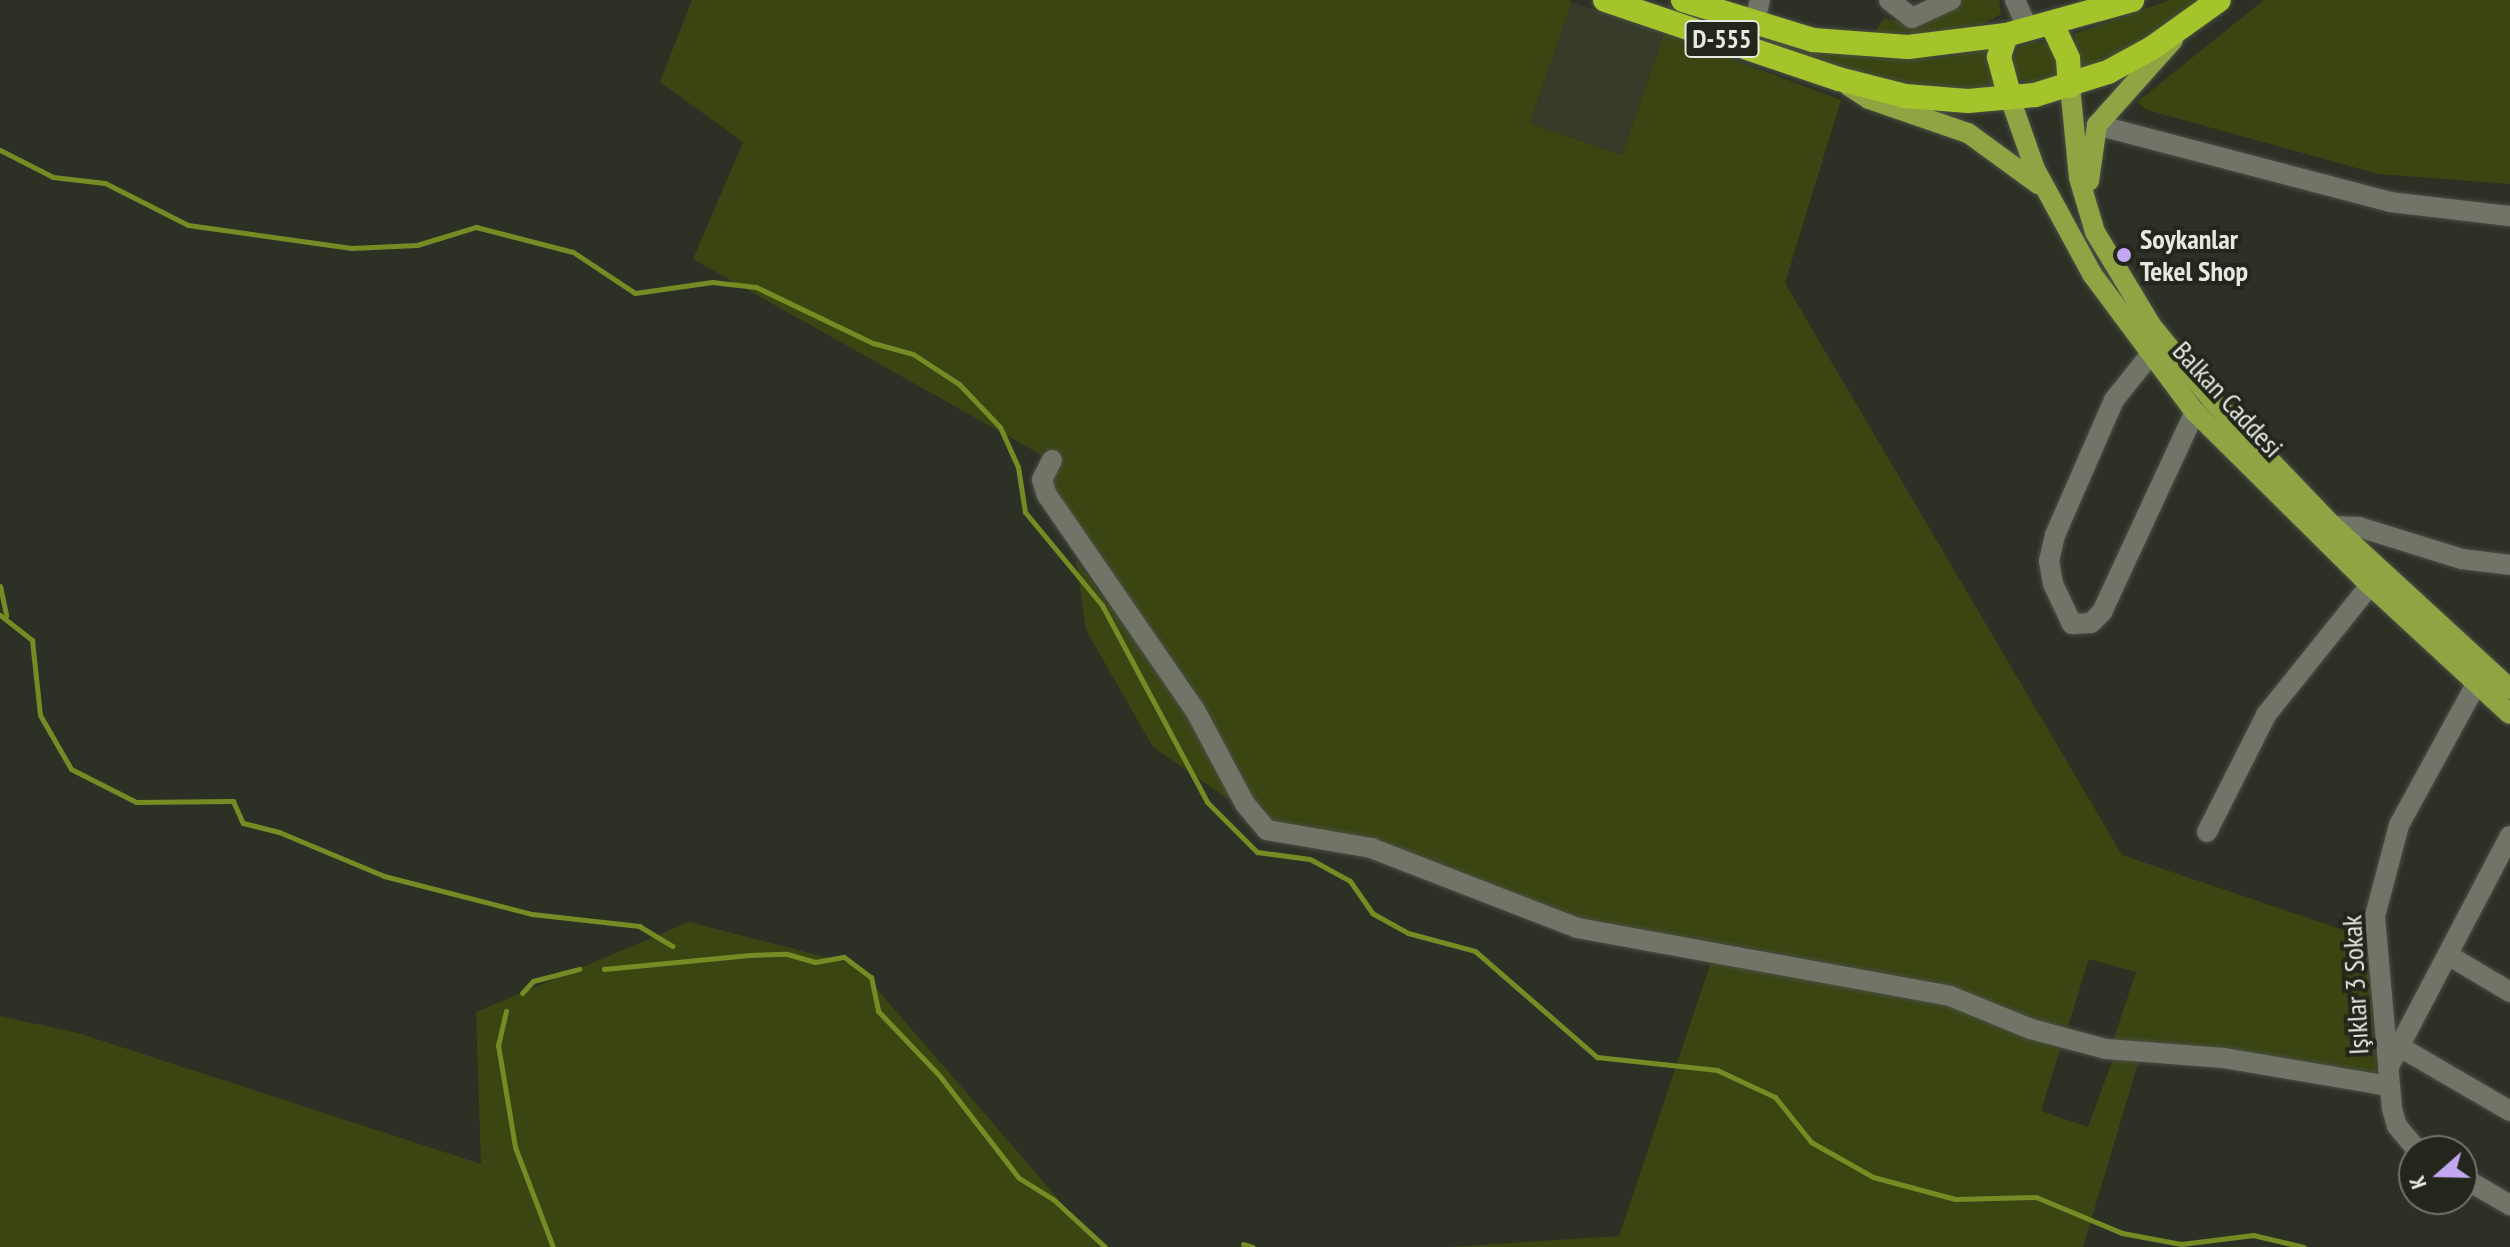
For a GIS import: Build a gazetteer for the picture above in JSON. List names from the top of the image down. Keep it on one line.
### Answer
{"streets":{"highway":["D-555"],"main road":["Balkan Caddesi"],"street":["Işıklar 3 Sokak"]},"crossings":[["D-555","Balkan Caddesi"],["Balkan Caddesi","Işıklar 3 Sokak"]],"places":["Soykanlar Tekel Shop"],"north":"left"}
